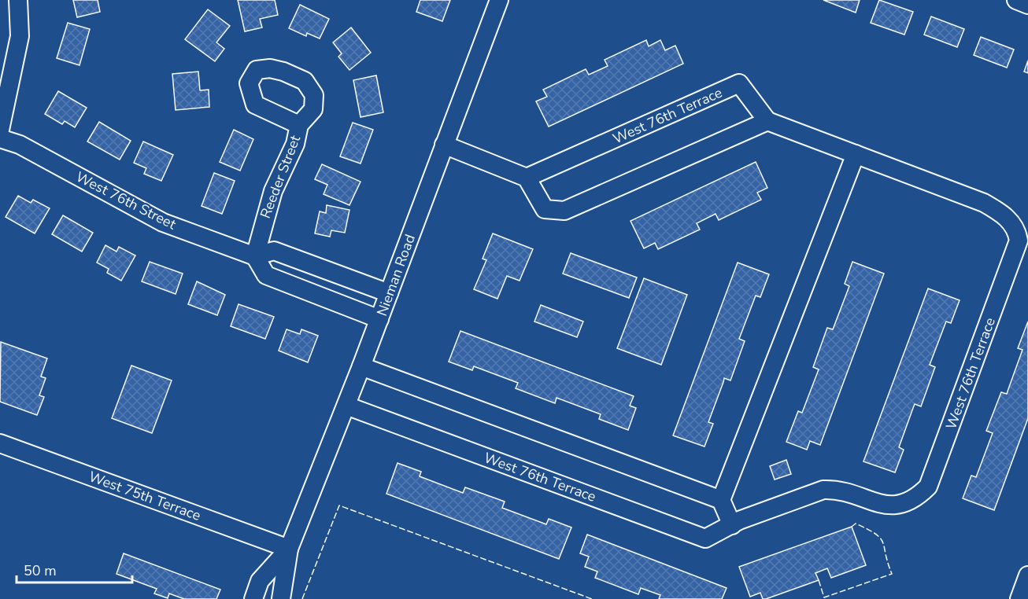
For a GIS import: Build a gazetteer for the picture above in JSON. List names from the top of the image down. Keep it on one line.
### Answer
{"streets":{"street":["West 76th Terrace","Reeder Street","West 76th Street","Nieman Road","West 75th Terrace"]},"crossings":[["West 76th Terrace","Nieman Road"],["Reeder Street","West 76th Street"],["Nieman Road","West 75th Terrace"]],"scale_bar":"50 m"}
